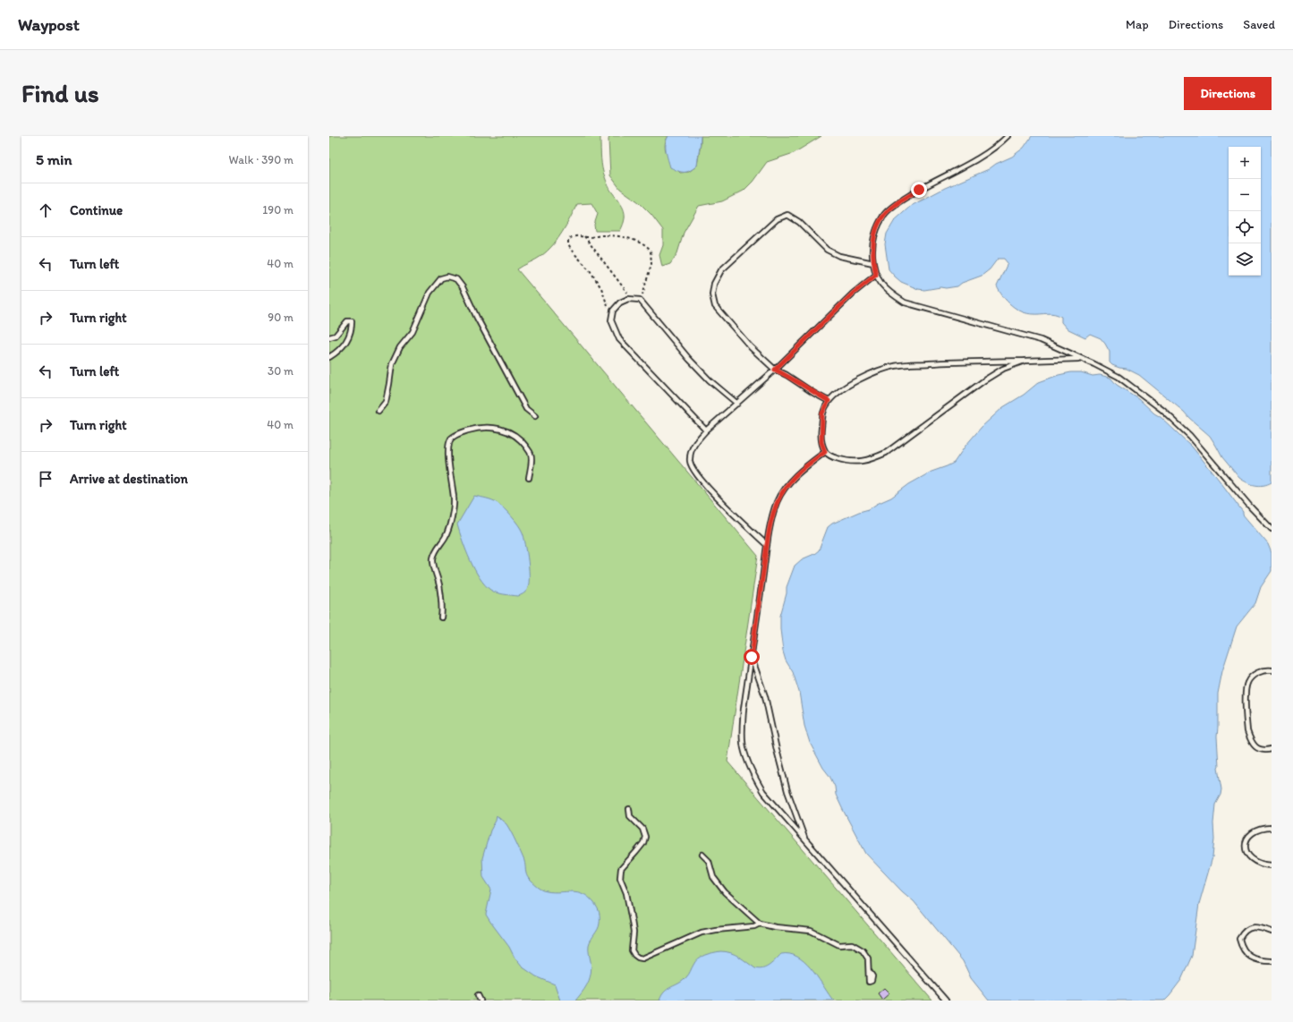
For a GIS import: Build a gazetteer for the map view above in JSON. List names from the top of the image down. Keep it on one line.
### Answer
{"page":{"header":"Waypost","nav":["Map","Directions","Saved"],"buttons":"Directions","title":"Find us","heading":["5 min","Walk · 390 m"],"map_buttons":["+","−"],"list":[["Continue","190 m"],["Turn left","40 m"],["Turn right","90 m"],["Turn left","30 m"],["Turn right","40 m"],"Arrive at destination"]}}
